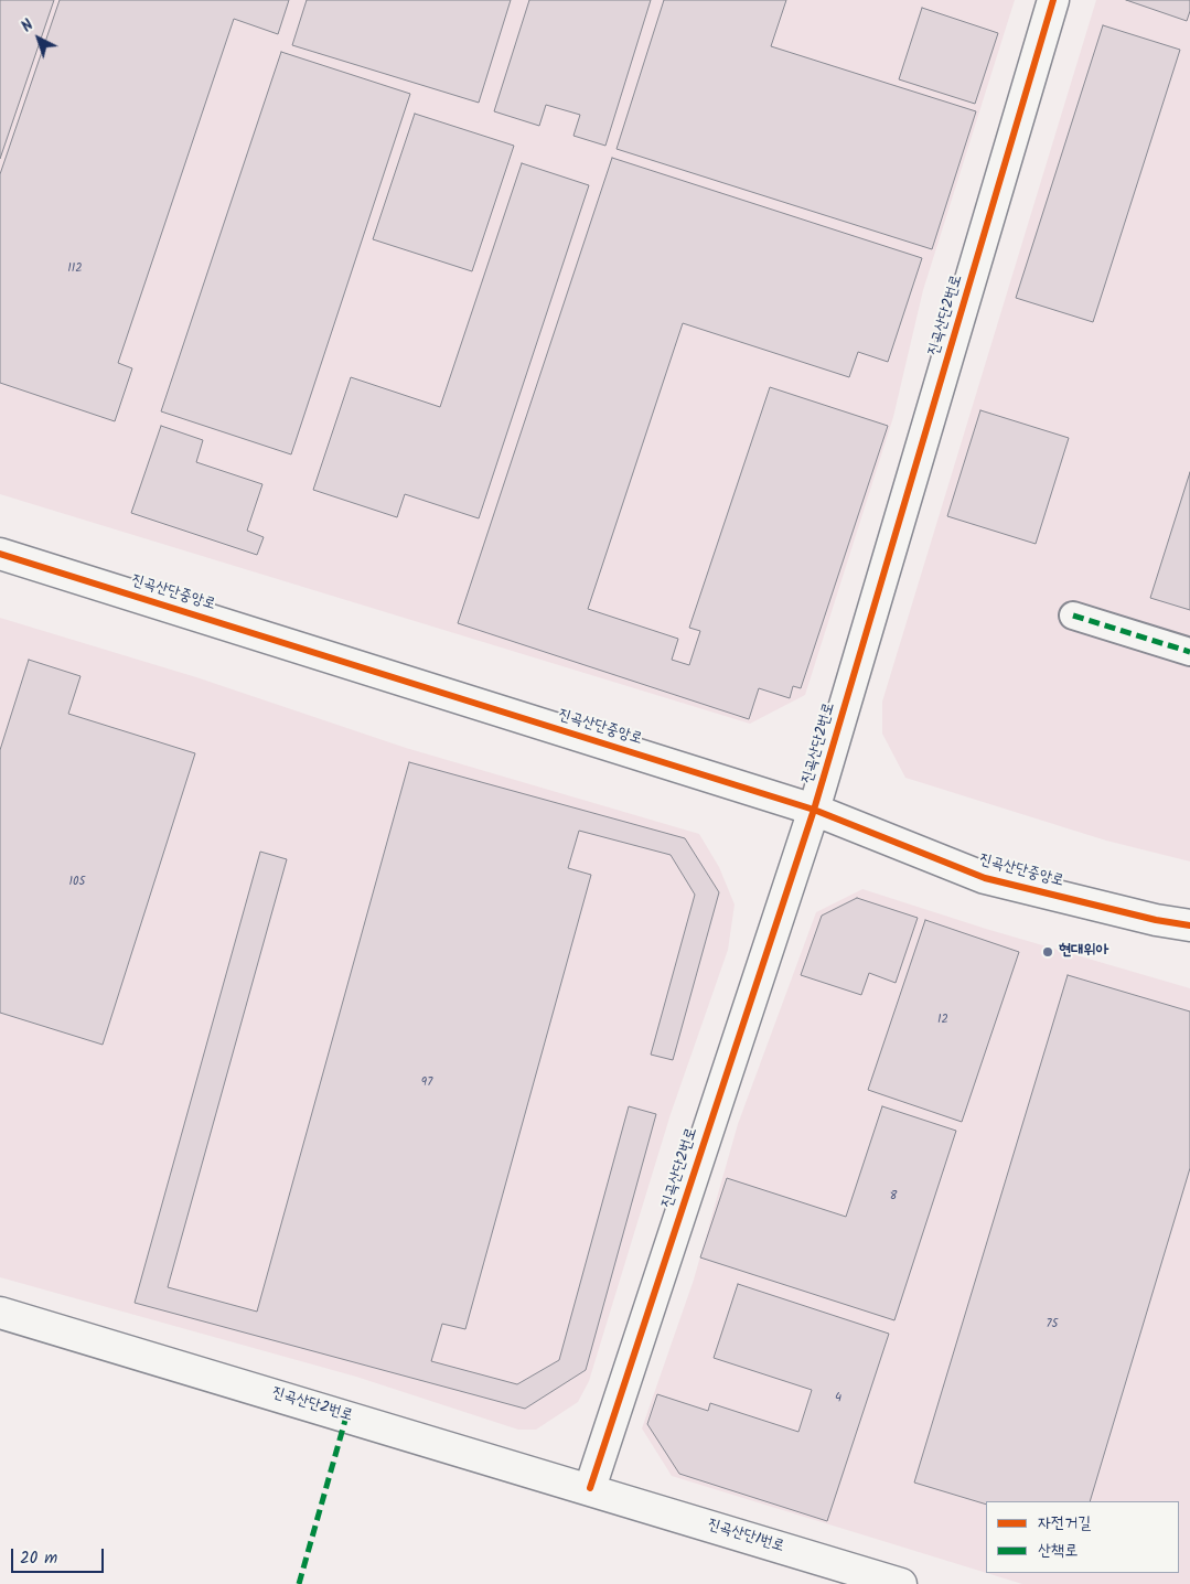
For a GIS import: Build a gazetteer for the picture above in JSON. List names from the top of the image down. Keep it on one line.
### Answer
{"streets":{"street":["진곡산단2번로","진곡산단중앙로","진곡산단1번로"]},"crossings":[["진곡산단2번로","진곡산단중앙로"],["진곡산단2번로","진곡산단1번로"]],"places":["현대위아"],"house_numbers":["112","105","12","97","8","75","4"],"legend":["자전거길","산책로"],"scale_bar":"20 m","north":"top left"}
